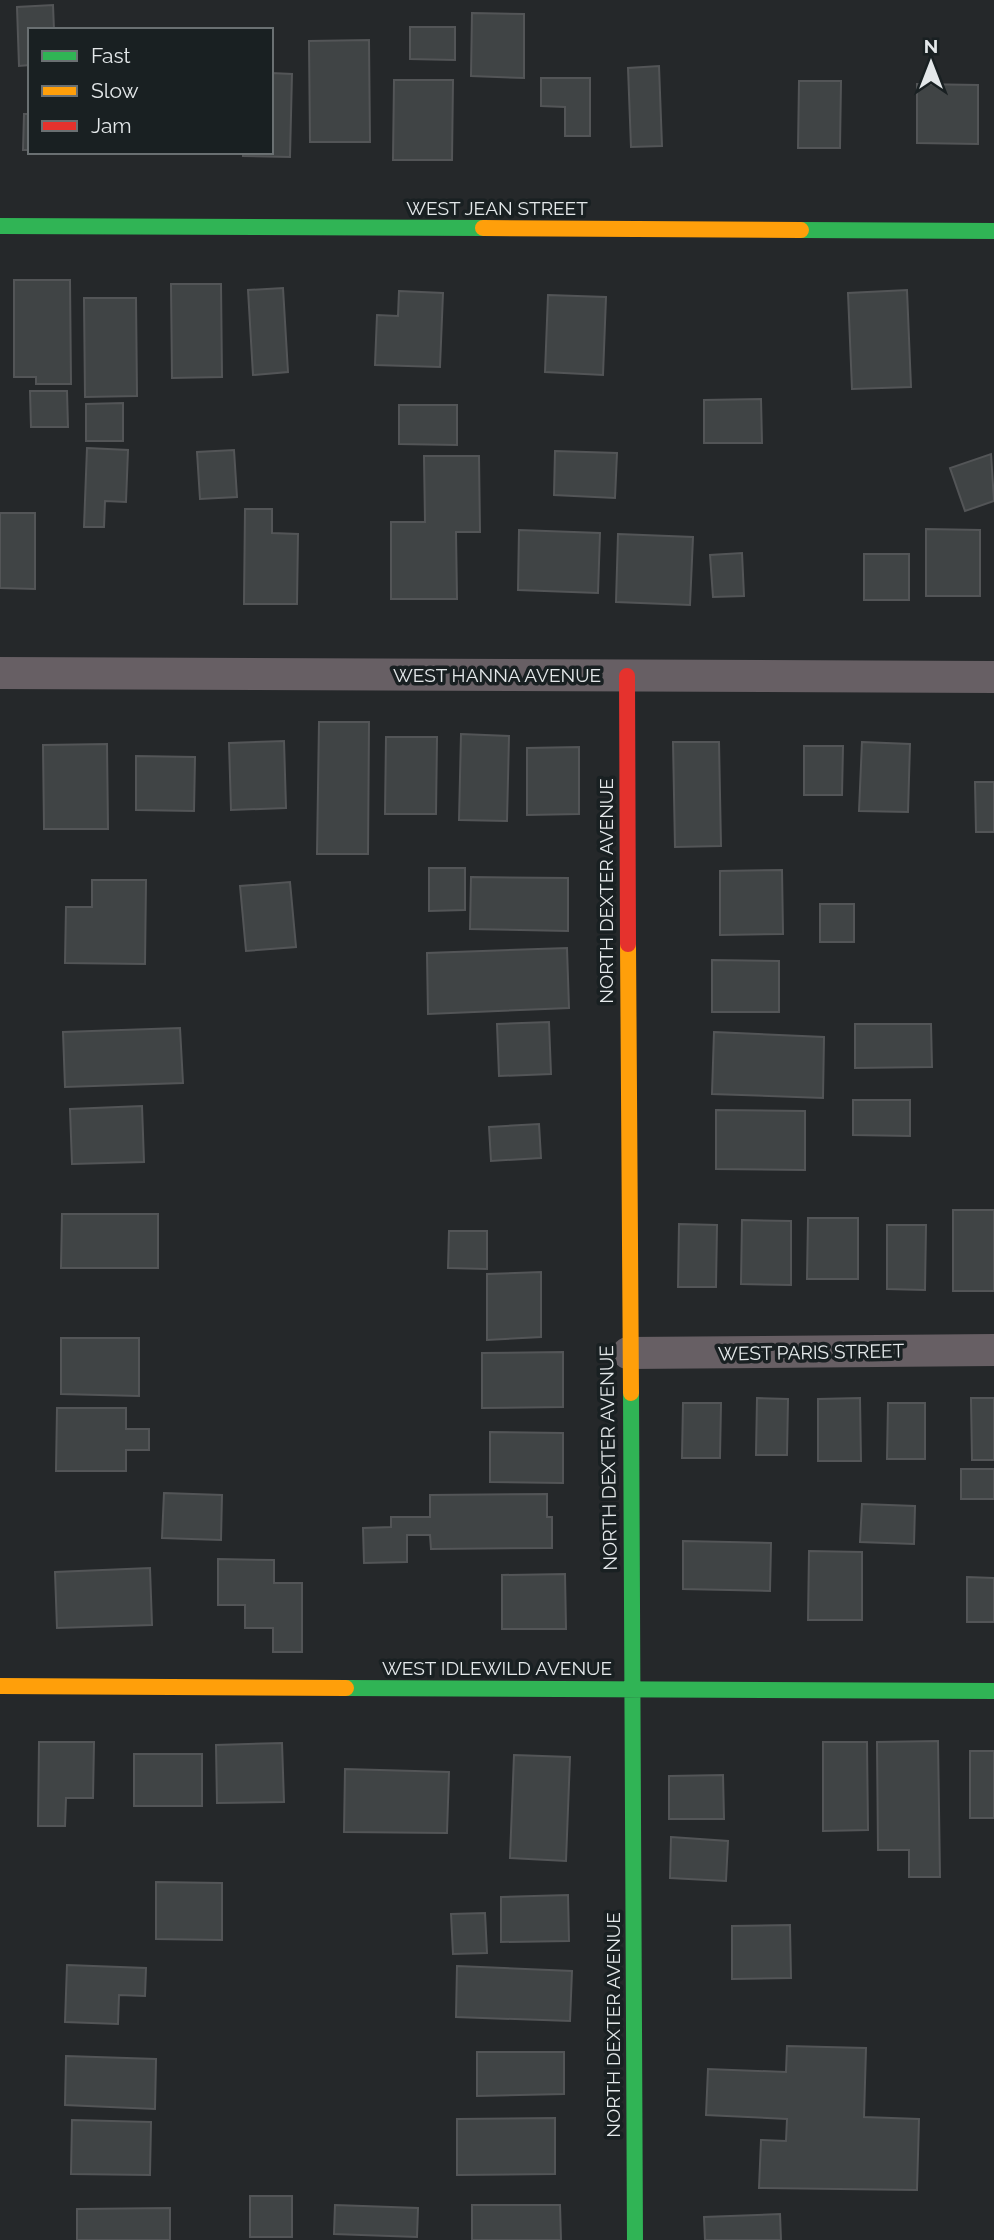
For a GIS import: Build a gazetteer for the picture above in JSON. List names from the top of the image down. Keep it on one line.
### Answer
{"streets":{"street":["WEST JEAN STREET","WEST HANNA AVENUE","NORTH DEXTER AVENUE","WEST PARIS STREET","WEST IDLEWILD AVENUE"]},"crossings":[["WEST HANNA AVENUE","NORTH DEXTER AVENUE"],["NORTH DEXTER AVENUE","WEST PARIS STREET"],["NORTH DEXTER AVENUE","WEST IDLEWILD AVENUE"]],"legend":["Fast","Slow","Jam"],"north":"top"}
